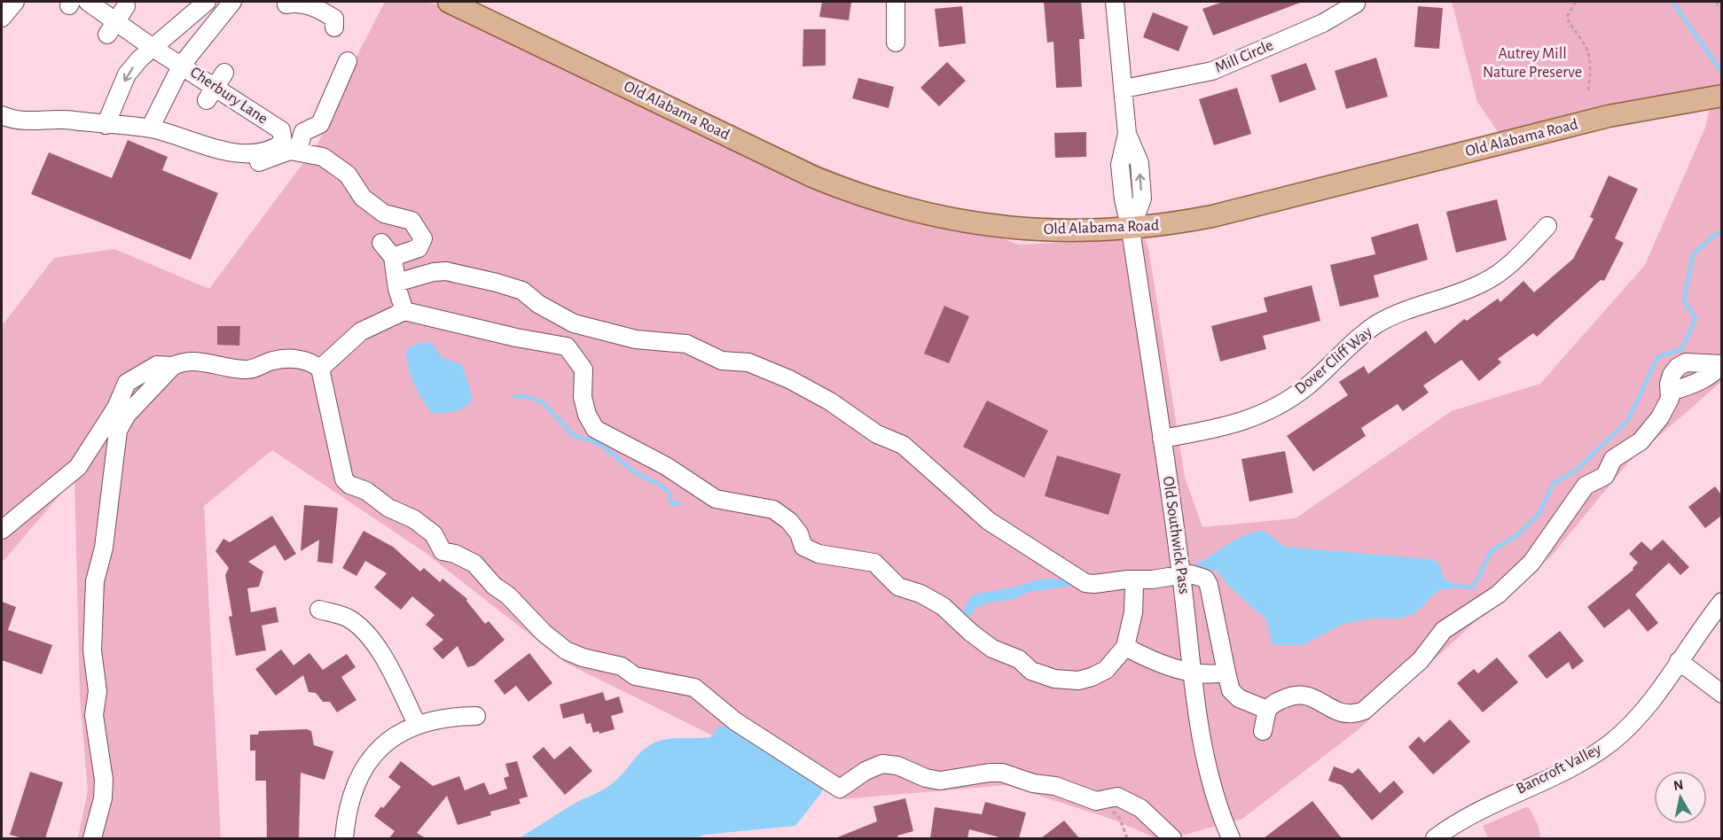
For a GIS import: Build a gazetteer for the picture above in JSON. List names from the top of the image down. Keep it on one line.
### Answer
{"streets":{"main road":["Old Alabama Road"],"street":["Mill Circle","Cherbury Lane","Dover Cliff Way","Old Southwick Pass","Bancroft Valley"]},"crossings":[["Old Alabama Road","Old Southwick Pass"],["Dover Cliff Way","Old Southwick Pass"]],"parks":["Autrey Mill Nature Preserve"],"north":"top"}
